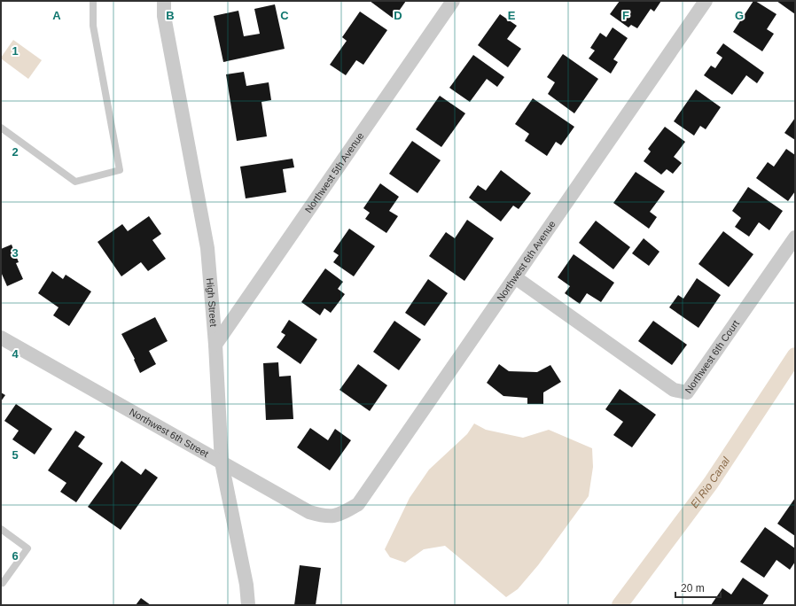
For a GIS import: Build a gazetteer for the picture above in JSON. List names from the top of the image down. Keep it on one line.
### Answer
{"streets":{"street":["Northwest 5th Avenue","Northwest 6th Avenue","High Street","Northwest 6th Court","Northwest 6th Street"]},"crossings":[["Northwest 5th Avenue","High Street"],["Northwest 6th Avenue","Northwest 6th Court"],["Northwest 6th Avenue","Northwest 6th Street"],["High Street","Northwest 6th Street"]],"water":["El Rio Canal"],"scale_bar":"20 m","grid":{"columns":["A","B","C","D","E","F","G"],"rows":["1","2","3","4","5","6"]}}
